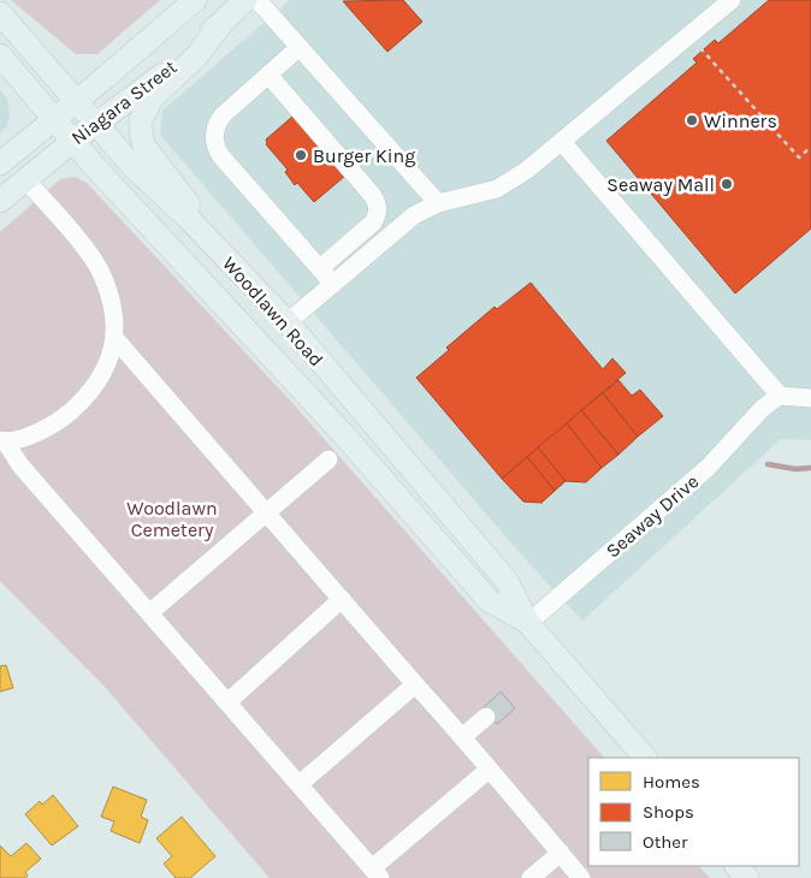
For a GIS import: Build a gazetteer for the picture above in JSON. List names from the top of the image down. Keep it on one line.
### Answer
{"streets":{"main road":["Niagara Street","Woodlawn Road"],"street":["Seaway Drive"]},"crossings":[["Niagara Street","Woodlawn Road"],["Woodlawn Road","Seaway Drive"]],"parks":["Woodlawn Cemetery"],"places":["Winners","Burger King","Seaway Mall"],"legend":["Homes","Shops","Other"]}
